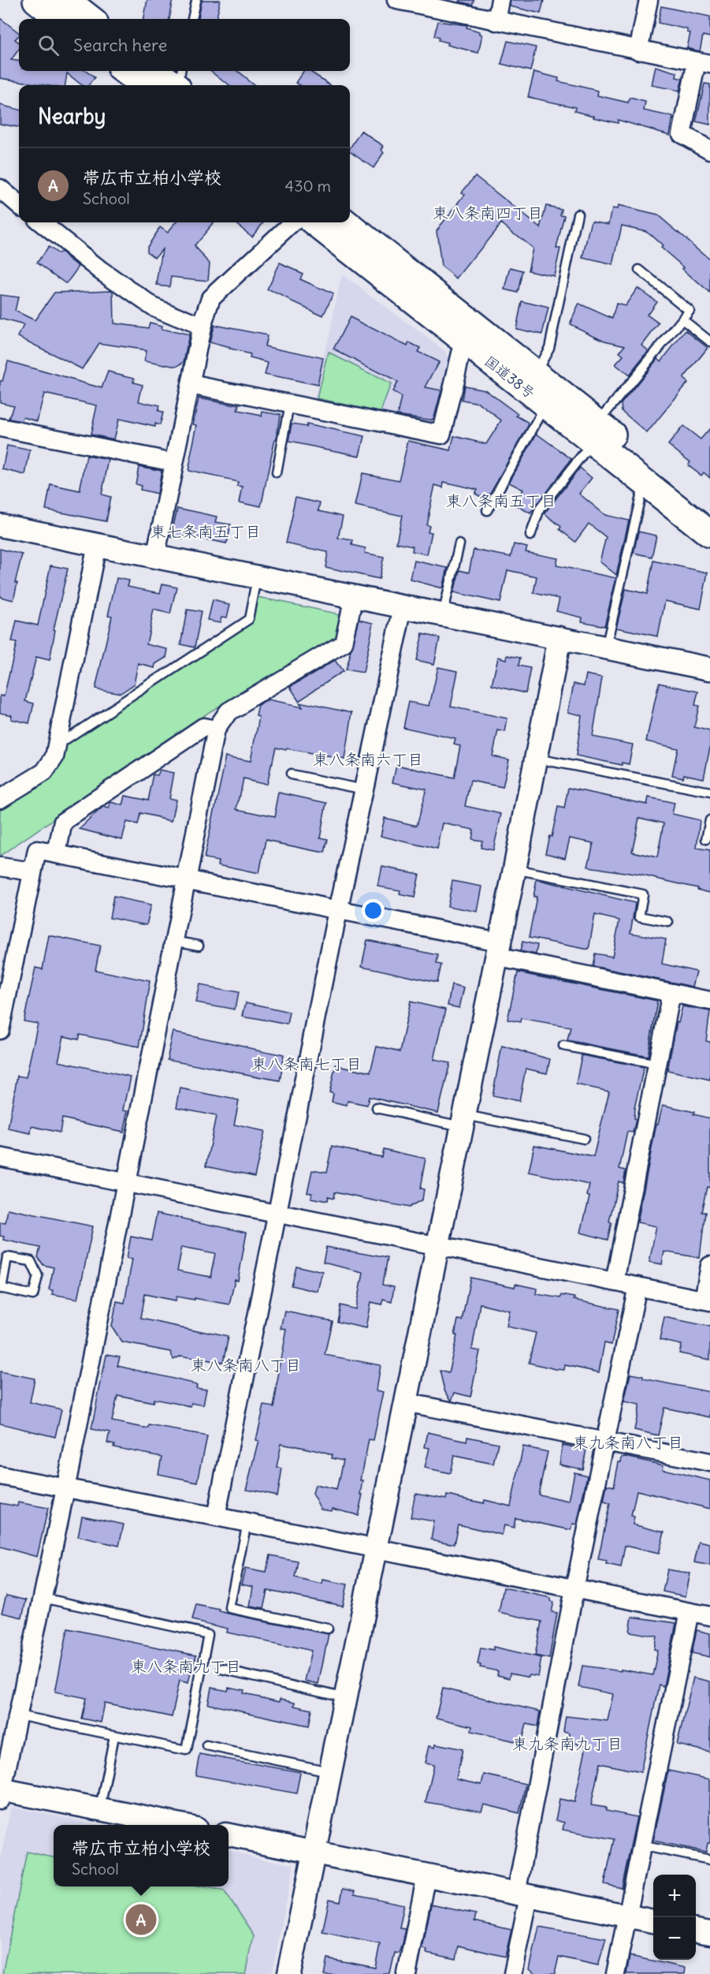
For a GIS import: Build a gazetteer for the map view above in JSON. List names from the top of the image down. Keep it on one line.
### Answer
{"streets":{"highway":["国道38号"]},"districts":["東八条南四丁目","東八条南五丁目","東七条南五丁目","東八条南六丁目","東八条南七丁目","東八条南八丁目","東九条南八丁目","東八条南九丁目","東九条南九丁目"],"page":{"search":"Search here","heading":"Nearby","list":[{"mark":"A","name":"帯広市立柏小学校","note":"School","value":"430 m"}],"popup":["帯広市立柏小学校","School"],"map_buttons":["+","−"],"pins":"A"}}
